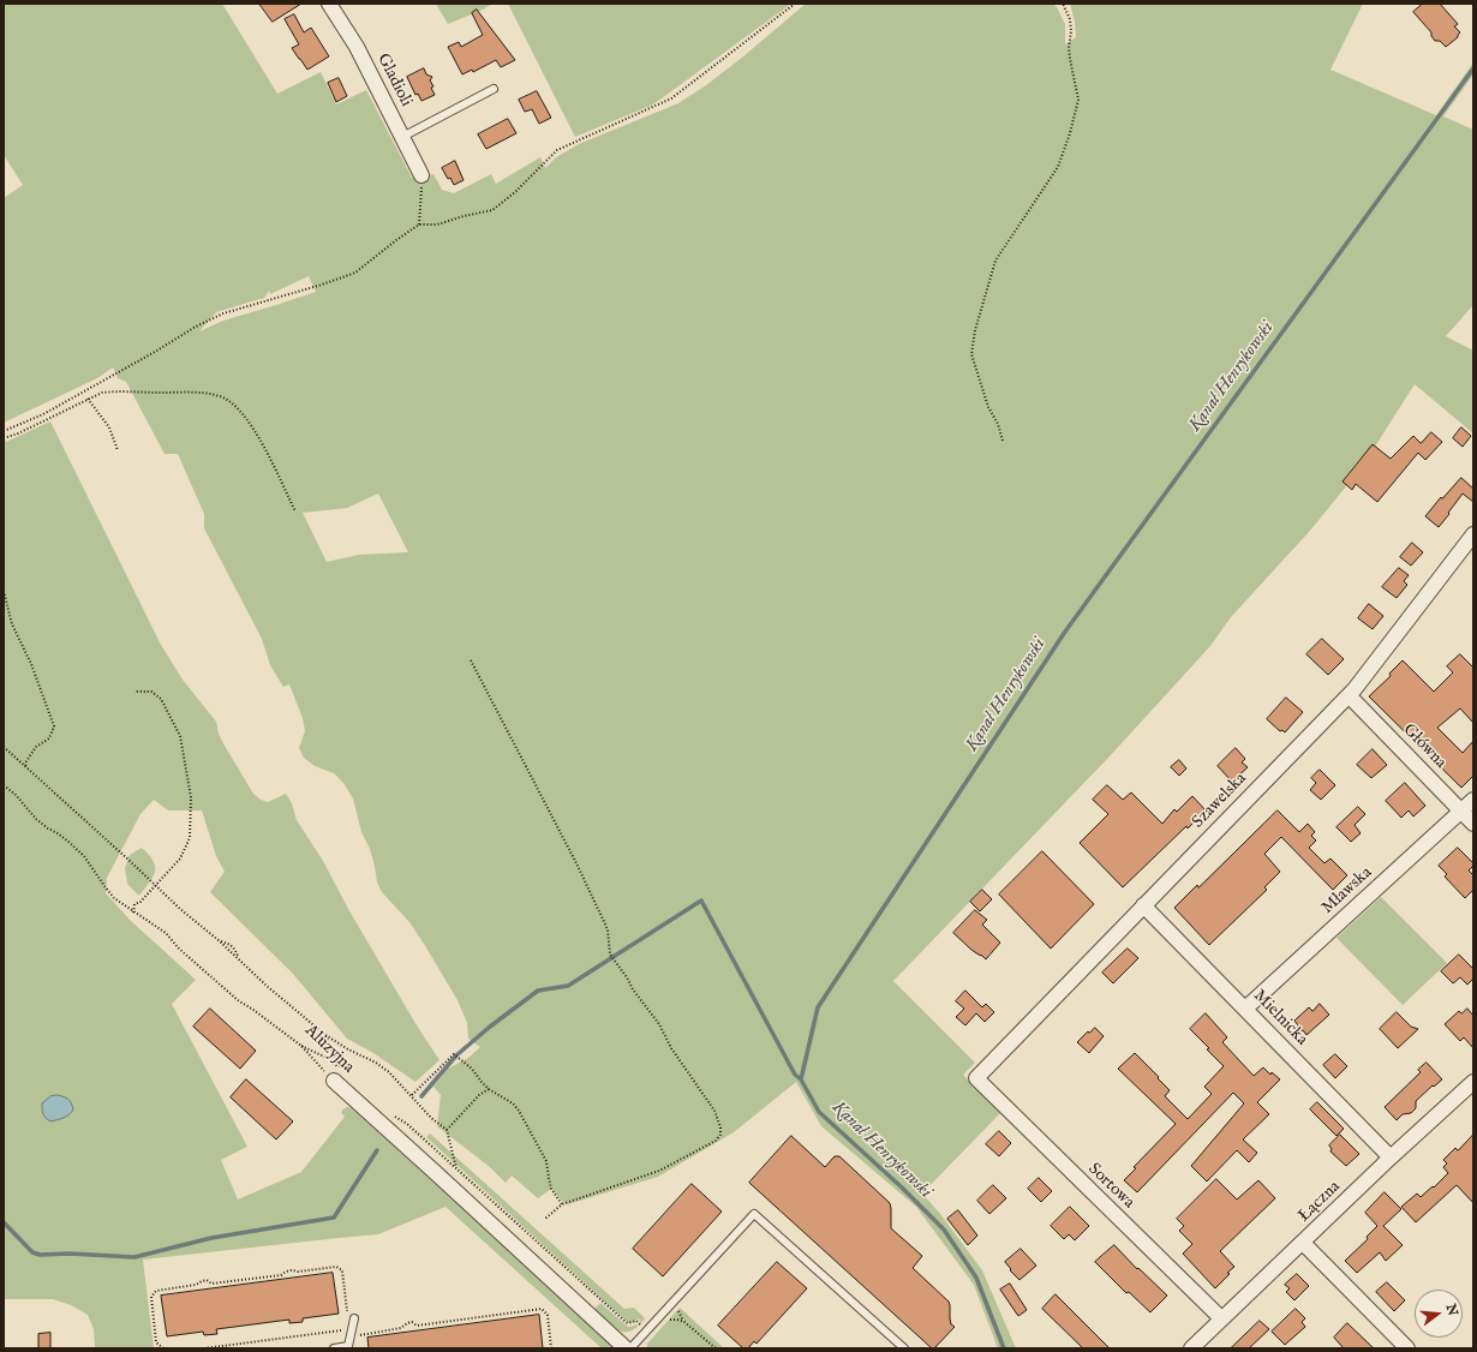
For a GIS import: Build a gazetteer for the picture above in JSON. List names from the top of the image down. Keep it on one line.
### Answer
{"streets":{"street":["Gladioli","Główna","Szawelska","Mławska","Mielnicka","Aluzyjna","Sortowa","Łączna"]},"crossings":[["Główna","Szawelska"],["Główna","Mławska"],["Szawelska","Mielnicka"],["Szawelska","Sortowa"],["Mławska","Mielnicka"],["Mielnicka","Łączna"],["Sortowa","Łączna"]],"water":["Kanał Henrykowski"],"north":"right"}
